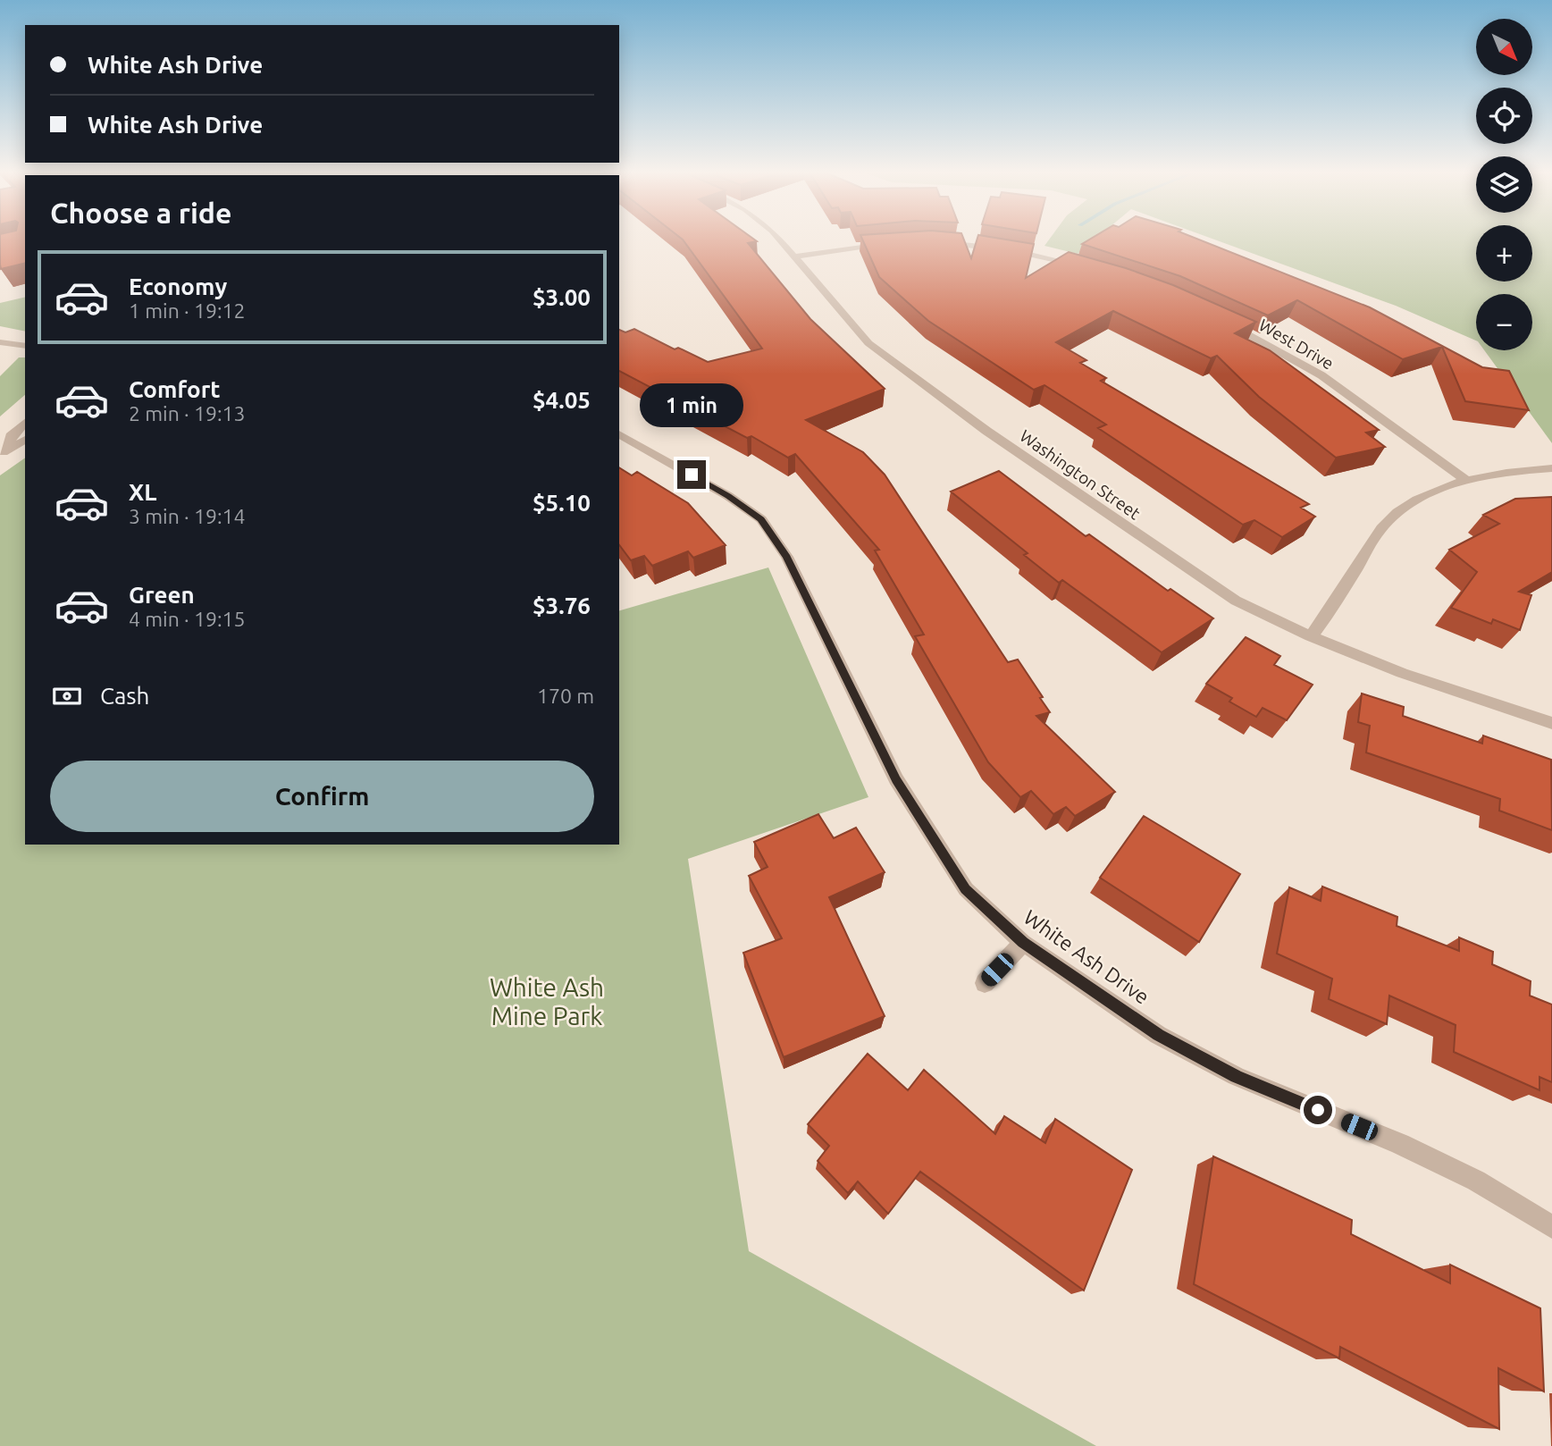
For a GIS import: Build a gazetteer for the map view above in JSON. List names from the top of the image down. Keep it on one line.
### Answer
{"streets":{"street":["West Drive","Washington Street","White Ash Drive"]},"parks":["White Ash Mine Park"],"north":"bottom right","page":{"map_buttons":["+","−"],"banner":["White Ash Drive","White Ash Drive"],"heading":"Choose a ride","list":[{"name":"Economy","note":"1 min · 19:12","value":"$3.00"},{"name":"Comfort","note":"2 min · 19:13","value":"$4.05"},{"name":"XL","note":"3 min · 19:14","value":"$5.10"},{"name":"Green","note":"4 min · 19:15","value":"$3.76"}],"bubble":"1 min","pay":["Cash","170 m"],"buttons":"Confirm"}}
